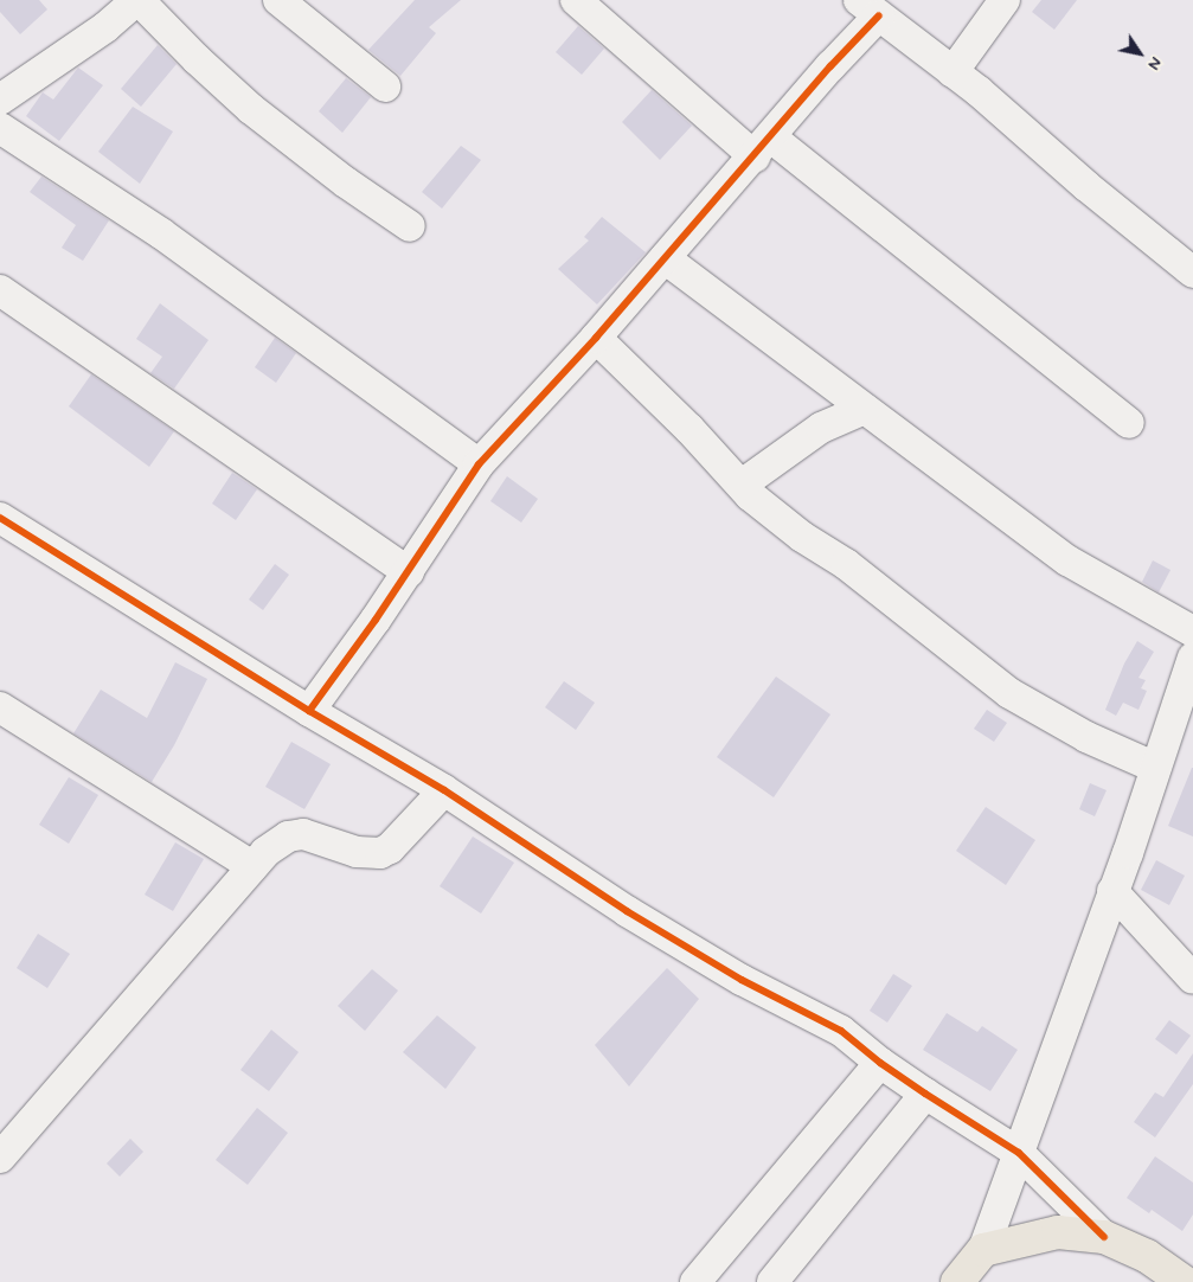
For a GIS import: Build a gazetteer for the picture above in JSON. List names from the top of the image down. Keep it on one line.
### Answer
{"north":"bottom right"}
